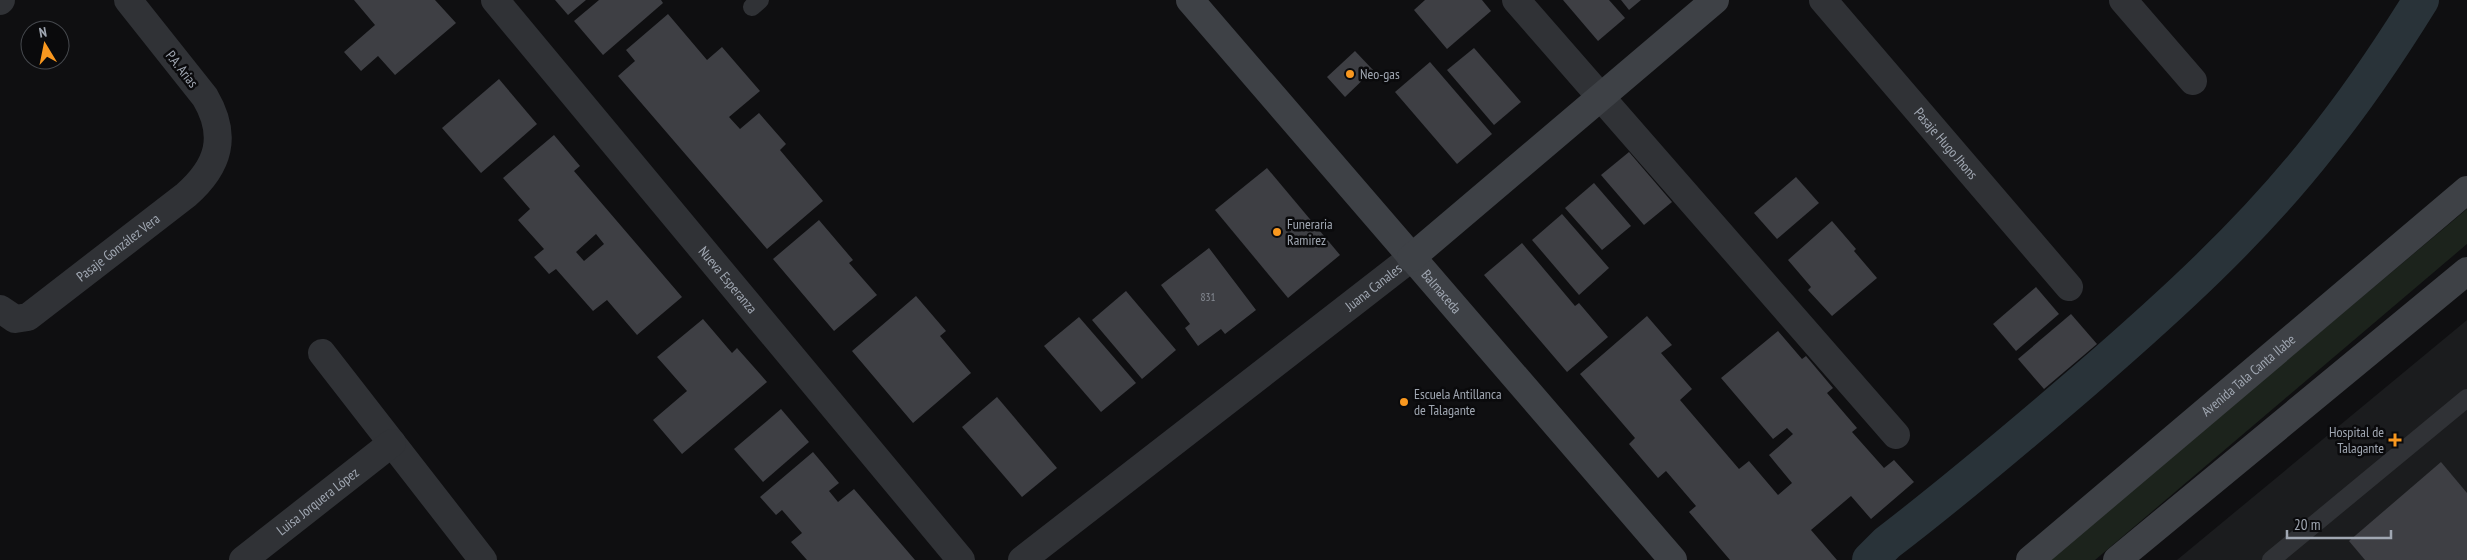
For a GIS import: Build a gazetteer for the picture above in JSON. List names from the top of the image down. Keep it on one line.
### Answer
{"streets":{"street":["P.A. Arias","Pasaje Hugo Jhons","Pasaje González Vera","Nueva Esperanza","Juana Canales","Balmaceda","Avenida Tala Canta Ilabe","Luisa Jorquera López"]},"crossings":[["P.A. Arias","Pasaje González Vera"],["Juana Canales","Balmaceda"]],"places":{"other":["Neo-gas","Funeraria Ramirez","Escuela Antillanca de Talagante"],"health":["Hospital de Talagante"]},"house_numbers":["831"],"scale_bar":"20 m","north":"top"}
